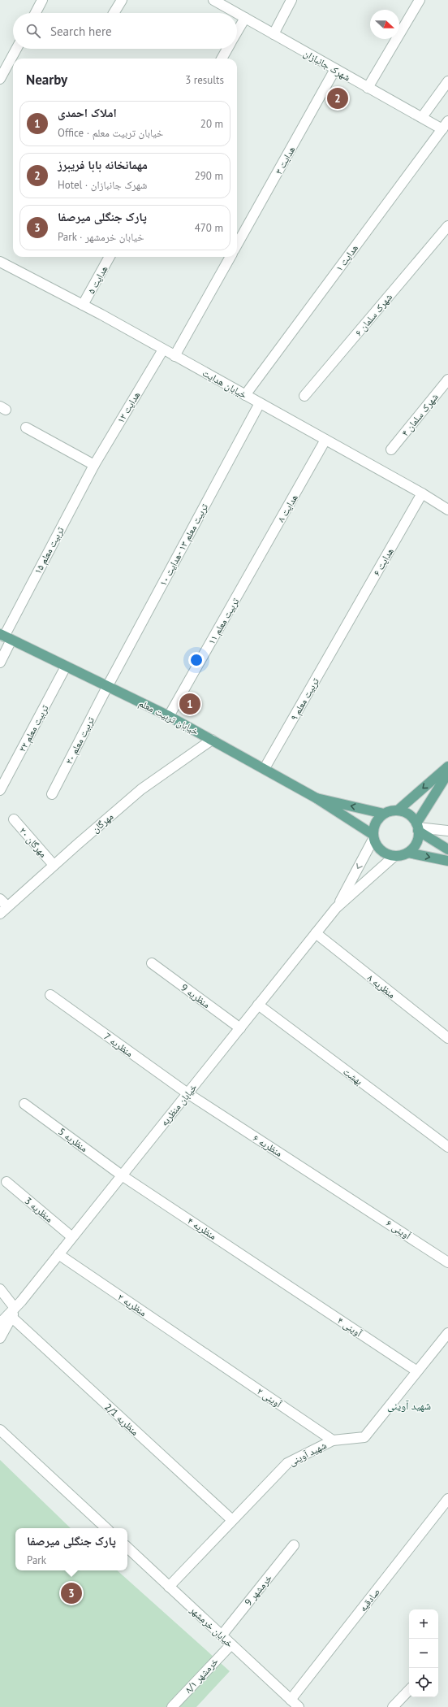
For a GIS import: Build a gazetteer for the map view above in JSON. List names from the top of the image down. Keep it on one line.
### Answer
{"streets":{"main road":["خیابان تربیت معلم"],"street":["شهرک جانبازان","هدایت ۳","هدایت ۱","هدایت ۵","شهرک سلمان ۶","خیابان هدایت","هدایت ۱۲","شهرک سلمان ۴","هدایت ۸","تربیت معلم ۱۳ -هدایت ۱۰","تربیت معلم ۱۵","هدایت ۶","تربیت معلم ۱۱","تربیت معلم ۹","تربیت معلم ۲۲","تربیت معلم ۲۰","مهرگان","مهرگان ۲۰","منظریه ۸","منظریه 9","منظریه 7","بهشت","خیابان منظریه","منظریه 5","منظریه ۶","منظریه 3","منظریه ۴","آوینی ۶","منظریه ۲","آوینی ۴","آوینی ۲","منظریه 2/1","شهید آوینی","خرمشهر 9","صادقیه","خیابان خرمشهر","خرمشهر ۸/۱"]},"crossings":[["شهرک جانبازان","هدایت ۳"],["شهرک جانبازان","هدایت ۱"],["هدایت ۱","خیابان هدایت"],["هدایت ۵","خیابان هدایت"],["خیابان هدایت","هدایت ۱۲"],["خیابان هدایت","هدایت ۸"],["خیابان هدایت","تربیت معلم ۱۳ -هدایت ۱۰"],["خیابان هدایت","هدایت ۶"],["هدایت ۱۲","تربیت معلم ۱۵"],["هدایت ۸","تربیت معلم ۱۱"],["تربیت معلم ۱۳ -هدایت ۱۰","خیابان تربیت معلم"],["تربیت معلم ۱۳ -هدایت ۱۰","تربیت معلم ۲۰"],["تربیت معلم ۱۵","خیابان تربیت معلم"],["هدایت ۶","تربیت معلم ۹"],["تربیت معلم ۱۱","خیابان تربیت معلم"],["تربیت معلم ۹","خیابان تربیت معلم"],["خیابان تربیت معلم","تربیت معلم ۲۲"],["خیابان تربیت معلم","تربیت معلم ۲۰"],["خیابان تربیت معلم","مهرگان"],["مهرگان","مهرگان ۲۰"],["منظریه ۸","خیابان منظریه"],["منظریه 9","خیابان منظریه"],["منظریه 7","خیابان منظریه"],["منظریه 7","منظریه ۶"],["بهشت","خیابان منظریه"],["خیابان منظریه","منظریه 5"],["خیابان منظریه","منظریه ۶"],["خیابان منظریه","منظریه 3"],["خیابان منظریه","منظریه ۴"],["خیابان منظریه","منظریه ۲"],["خیابان منظریه","منظریه 2/1"],["منظریه 5","منظریه ۴"],["منظریه ۶","آوینی ۶"],["منظریه ۴","آوینی ۴"],["منظریه ۲","آوینی ۲"],["آوینی ۴","شهید آوینی"],["آوینی ۲","شهید آوینی"],["منظریه 2/1","شهید آوینی"],["شهید آوینی","خیابان خرمشهر"],["خرمشهر 9","خیابان خرمشهر"],["صادقیه","خیابان خرمشهر"],["خیابان خرمشهر","خرمشهر ۸/۱"]],"districts":["شهید آوینی"],"north":"right","page":{"search":"Search here","heading":["Nearby","3 results"],"pins":["2","1","3"],"list":[{"mark":"1","name":"املاک احمدی","note":"Office · خیابان تربیت معلم","value":"20 m"},{"mark":"2","name":"مهمانخانه بابا فریبرز","note":"Hotel · شهرک جانبازان","value":"290 m"},{"mark":"3","name":"پارک جنگلی میرصفا","note":"Park · خیابان خرمشهر","value":"470 m"}],"popup":["پارک جنگلی میرصفا","Park"],"map_buttons":["+","−"]}}
